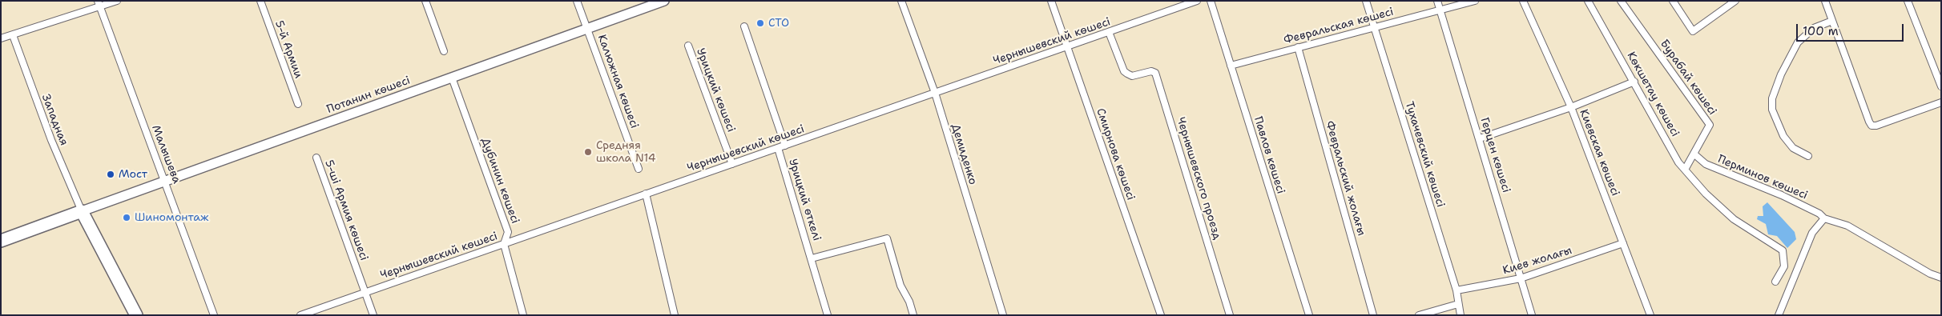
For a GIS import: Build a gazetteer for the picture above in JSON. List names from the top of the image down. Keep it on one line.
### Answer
{"streets":{"main road":["Потанин көшесі"],"street":["Февральская көшесі","Чернышевский көшесі","5-й Армии","Бурабай көшесі","Калюжная көшесі","Урицкий көшесі","Көкшетау көшесі","Западная","Киевская көшесі","Малышева","Демиденко","Смирнова көшесі","Тухачевский көшесі","Павлов көшесі","Герцен көшесі","Перминов көшесі","Чернышевского проезд","Февральский жолағы","Дубинин көшесі","Урицкий өткелі","5-ші Армия көшесі","Киев жолағы"]},"crossings":[["Февральская көшесі","Тухачевский көшесі"],["Февральская көшесі","Павлов көшесі"],["Февральская көшесі","Герцен көшесі"],["Февральская көшесі","Февральский жолағы"],["Чернышевский көшесі","Урицкий көшесі"],["Чернышевский көшесі","Демиденко"],["Чернышевский көшесі","Смирнова көшесі"],["Чернышевский көшесі","Чернышевского проезд"],["Чернышевский көшесі","Дубинин көшесі"],["Чернышевский көшесі","Урицкий өткелі"],["Чернышевский көшесі","5-ші Армия көшесі"],["Бурабай көшесі","Көкшетау көшесі"],["Бурабай көшесі","Перминов көшесі"],["Калюжная көшесі","Потанин көшесі"],["Потанин көшесі","Западная"],["Потанин көшесі","Малышева"],["Потанин көшесі","Дубинин көшесі"],["Киевская көшесі","Киев жолағы"],["Тухачевский көшесі","Киев жолағы"],["Герцен көшесі","Киев жолағы"]],"places":["СТО","Средняя школа N14","Мост","Шиномонтаж"],"scale_bar":"100 m"}
